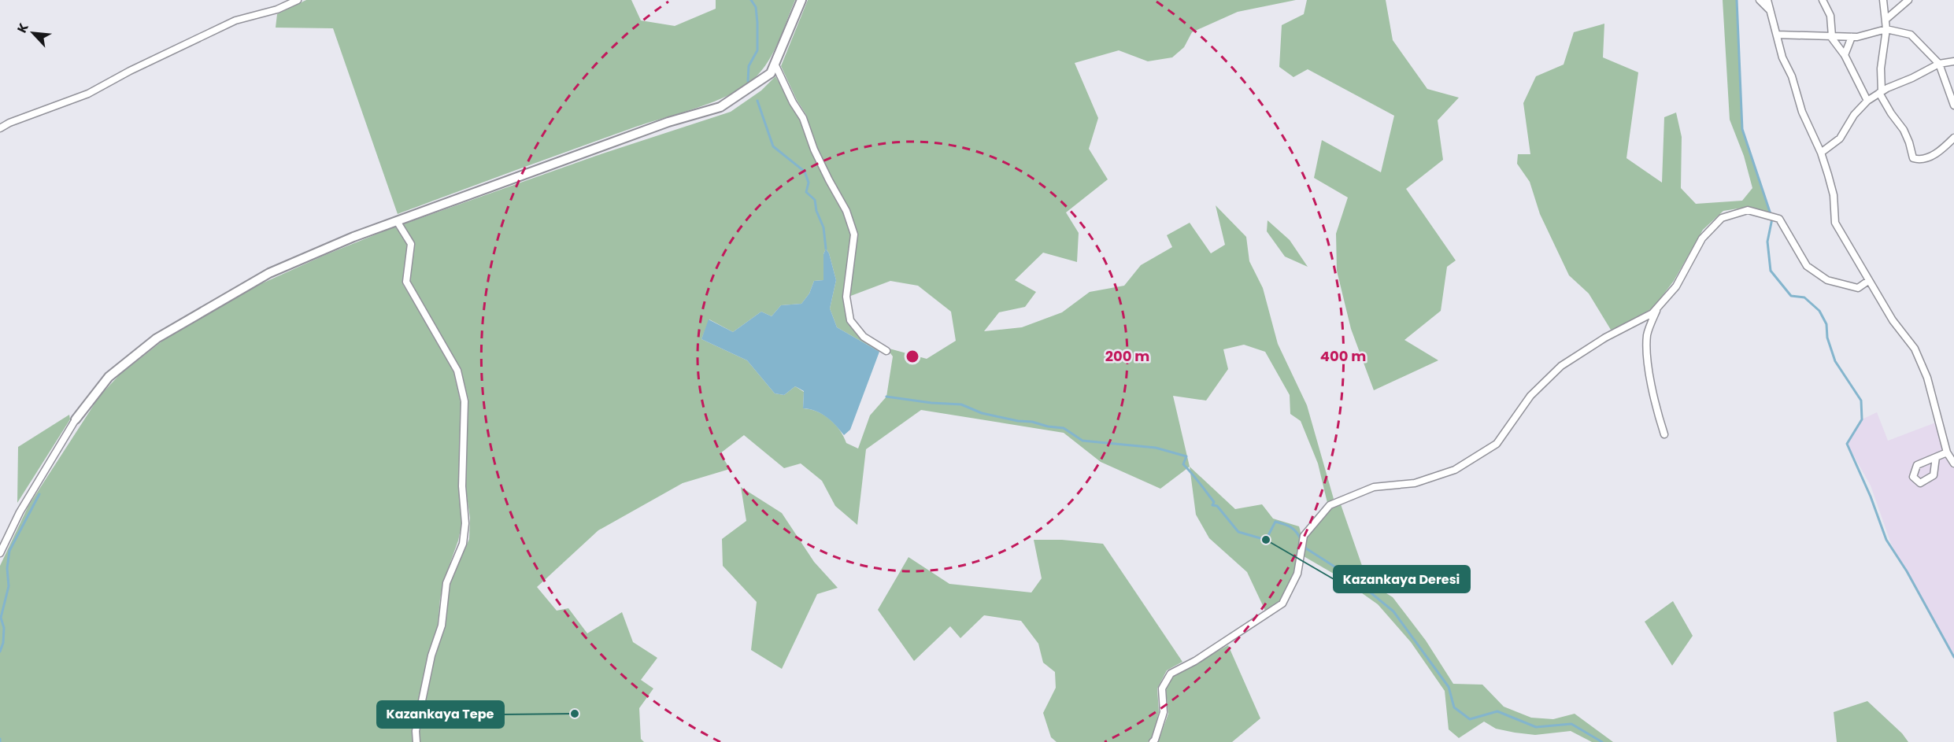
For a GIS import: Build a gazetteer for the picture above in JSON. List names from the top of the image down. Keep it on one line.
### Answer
{"places":["Kazankaya Deresi","Kazankaya Tepe"],"north":"top left","rings":["200 m","400 m"]}
